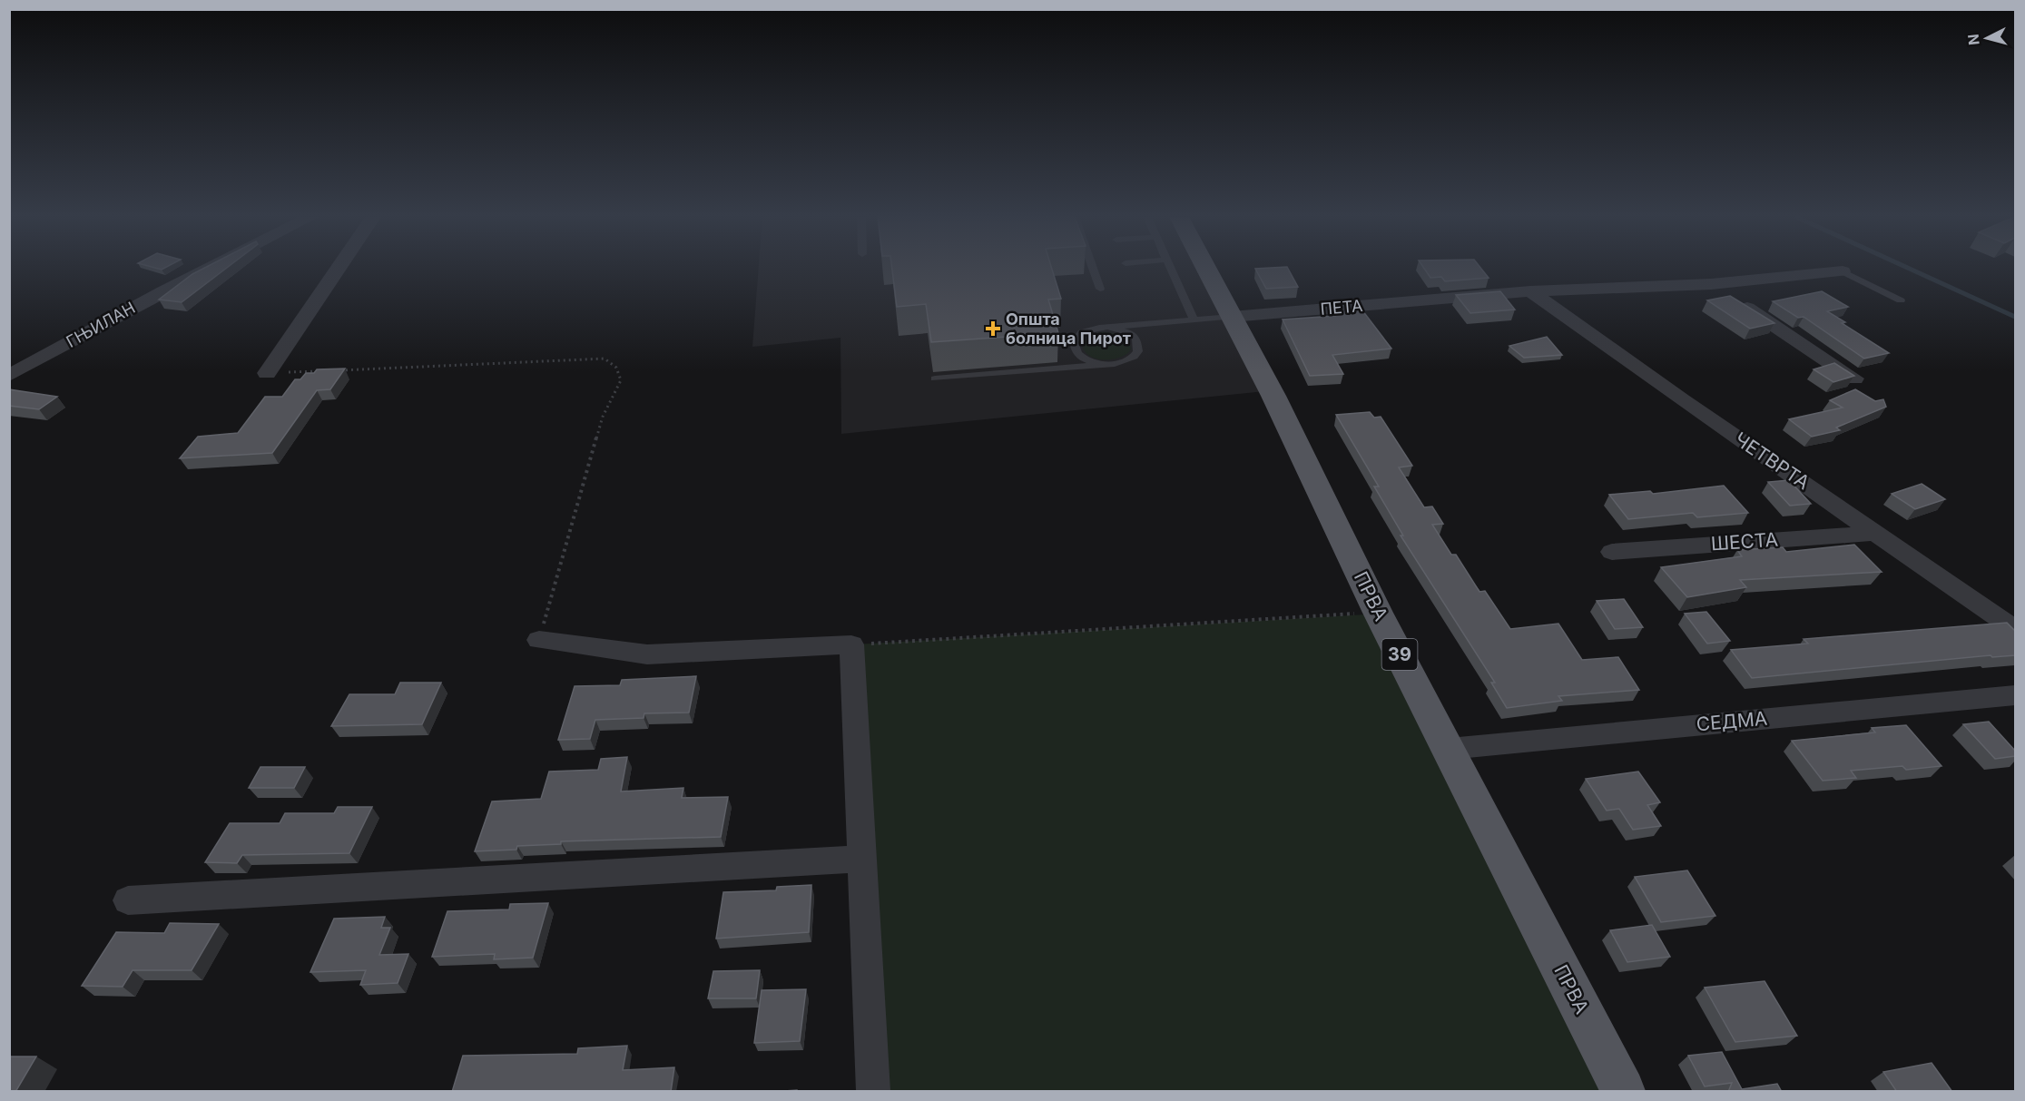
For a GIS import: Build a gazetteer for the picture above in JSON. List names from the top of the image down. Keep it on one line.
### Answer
{"streets":{"main road":["ПРВА","39"],"street":["ПЕТА","ГЊИЛАН","ЧЕТВРТА","ШЕСТА","СЕДМА"]},"crossings":[["ПЕТА","ЧЕТВРТА"],["ПЕТА","ПРВА"],["ЧЕТВРТА","ШЕСТА"],["ПРВА","СЕДМА"]],"places":{"health":["Општа болница Пирот"]},"north":"left"}
